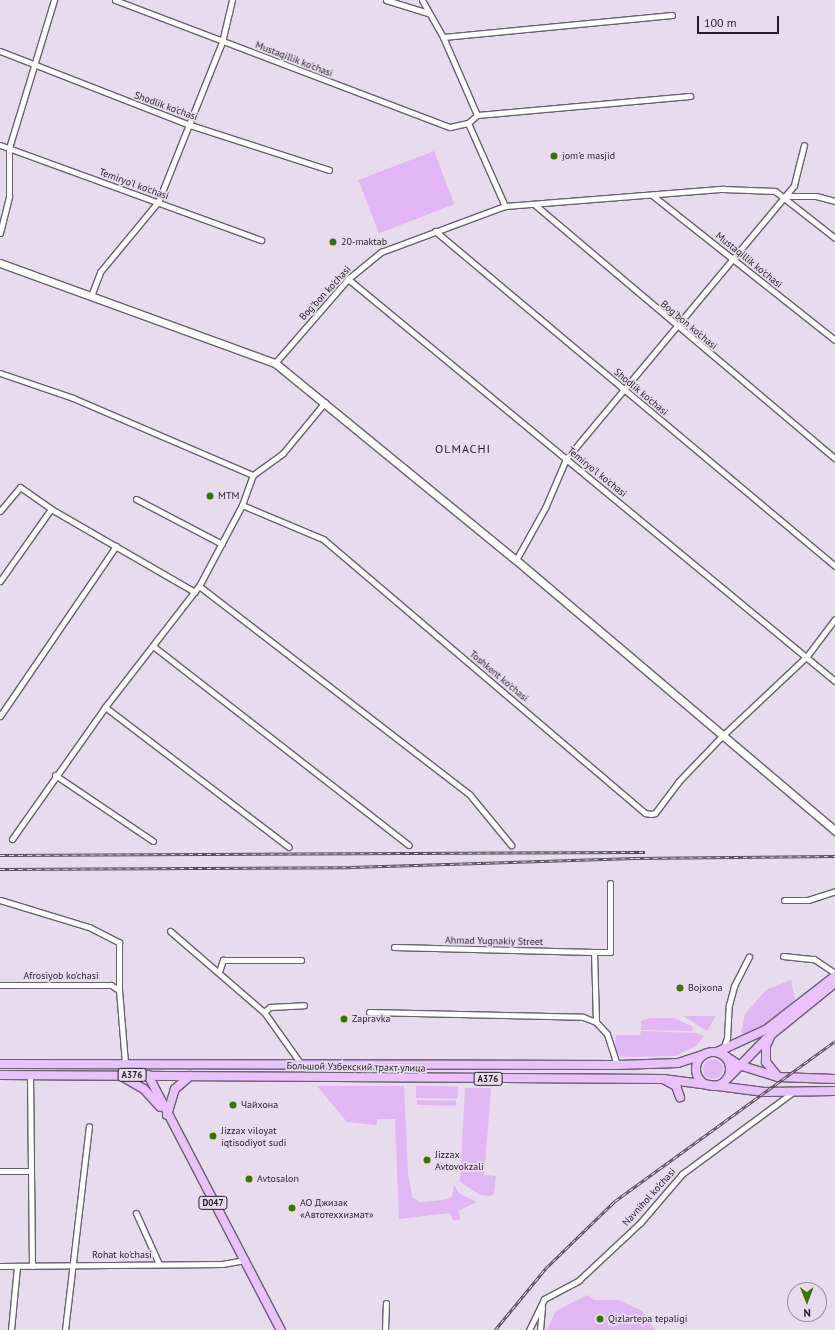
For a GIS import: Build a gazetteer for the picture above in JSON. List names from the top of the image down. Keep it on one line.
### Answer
{"streets":{"main road":["Большой Узбекский тракт улица","A376","D047"],"street":["Mustaqillik ko'chasi","Shodlik ko'chasi","Temiryo'l ko'chasi","Bog'bon ko'chasi","Toshkent ko'chasi","Ahmad Yugnakiy Street","Afrosiyob ko'chasi","Navnihol ko'chasi","Rohat ko'chasi"]},"crossings":[["Mustaqillik ko'chasi","Bog'bon ko'chasi"],["Shodlik ko'chasi","Bog'bon ko'chasi"],["Temiryo'l ko'chasi","Bog'bon ko'chasi"],["Temiryo'l ko'chasi","Toshkent ko'chasi"],["Большой Узбекский тракт улица","D047"],["D047","Rohat ko'chasi"]],"districts":["OLMACHI"],"places":["jom'e masjid","20-maktab","MTM","Bojxona","Zapravka","Чайхона","Jizzax viloyat iqtisodiyot sudi","Jizzax Avtovokzali","Avtosalon","АО Джизак «Автотеххизмат»","Qizlartepa tepaligi"],"scale_bar":"100 m","north":"bottom"}
